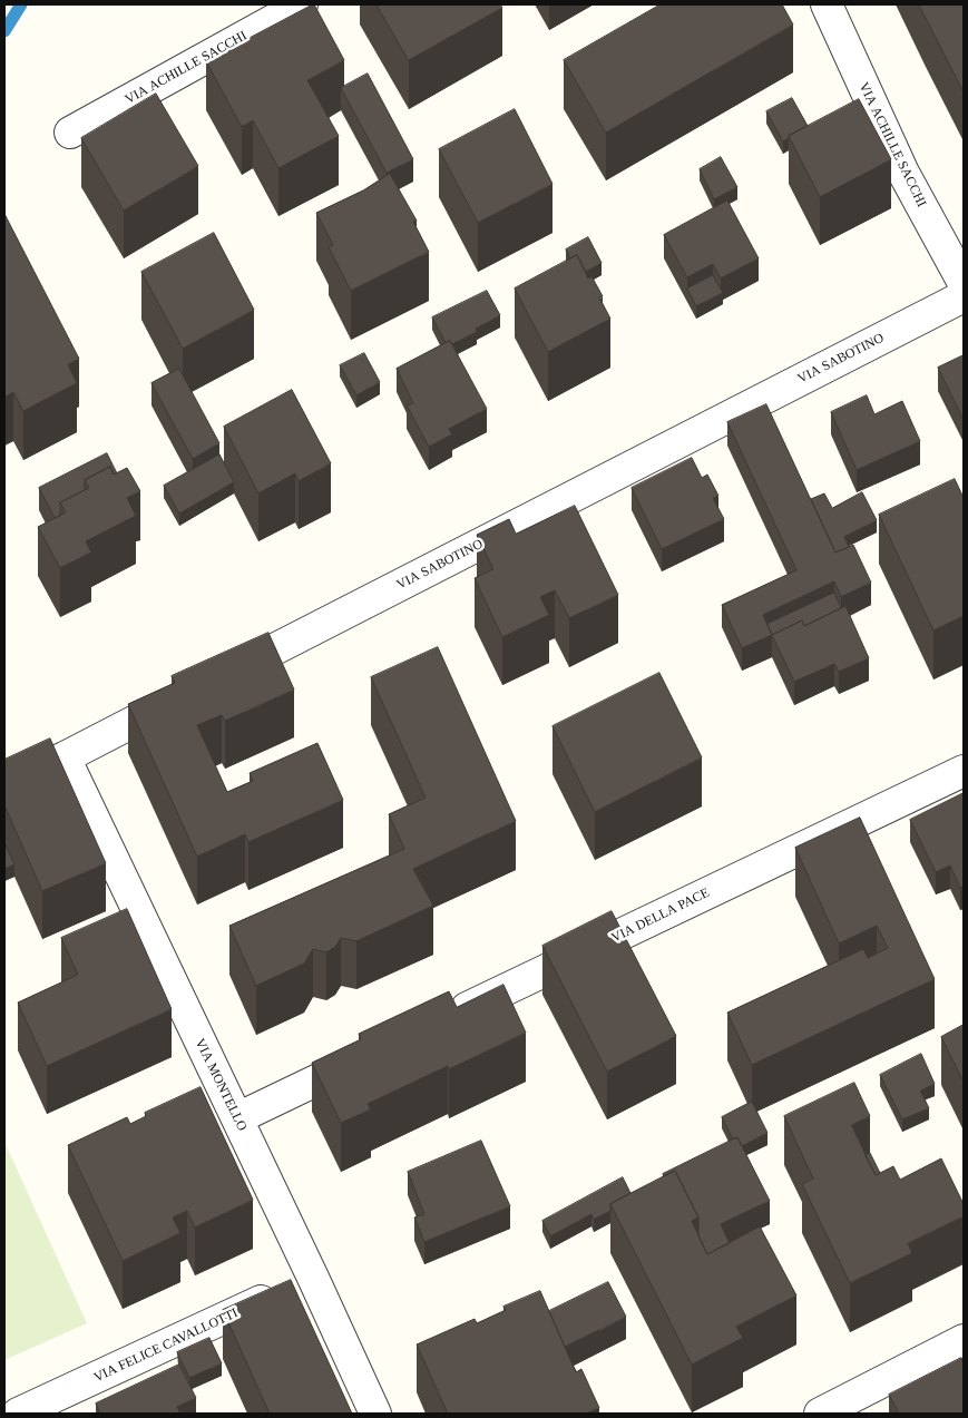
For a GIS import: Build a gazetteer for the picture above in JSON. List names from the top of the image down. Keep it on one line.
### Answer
{"streets":{"street":["VIA ACHILLE SACCHI","VIA SABOTINO","VIA DELLA PACE","VIA MONTELLO","VIA FELICE CAVALLOTTI"]},"crossings":[["VIA MONTELLO","VIA FELICE CAVALLOTTI"]]}
